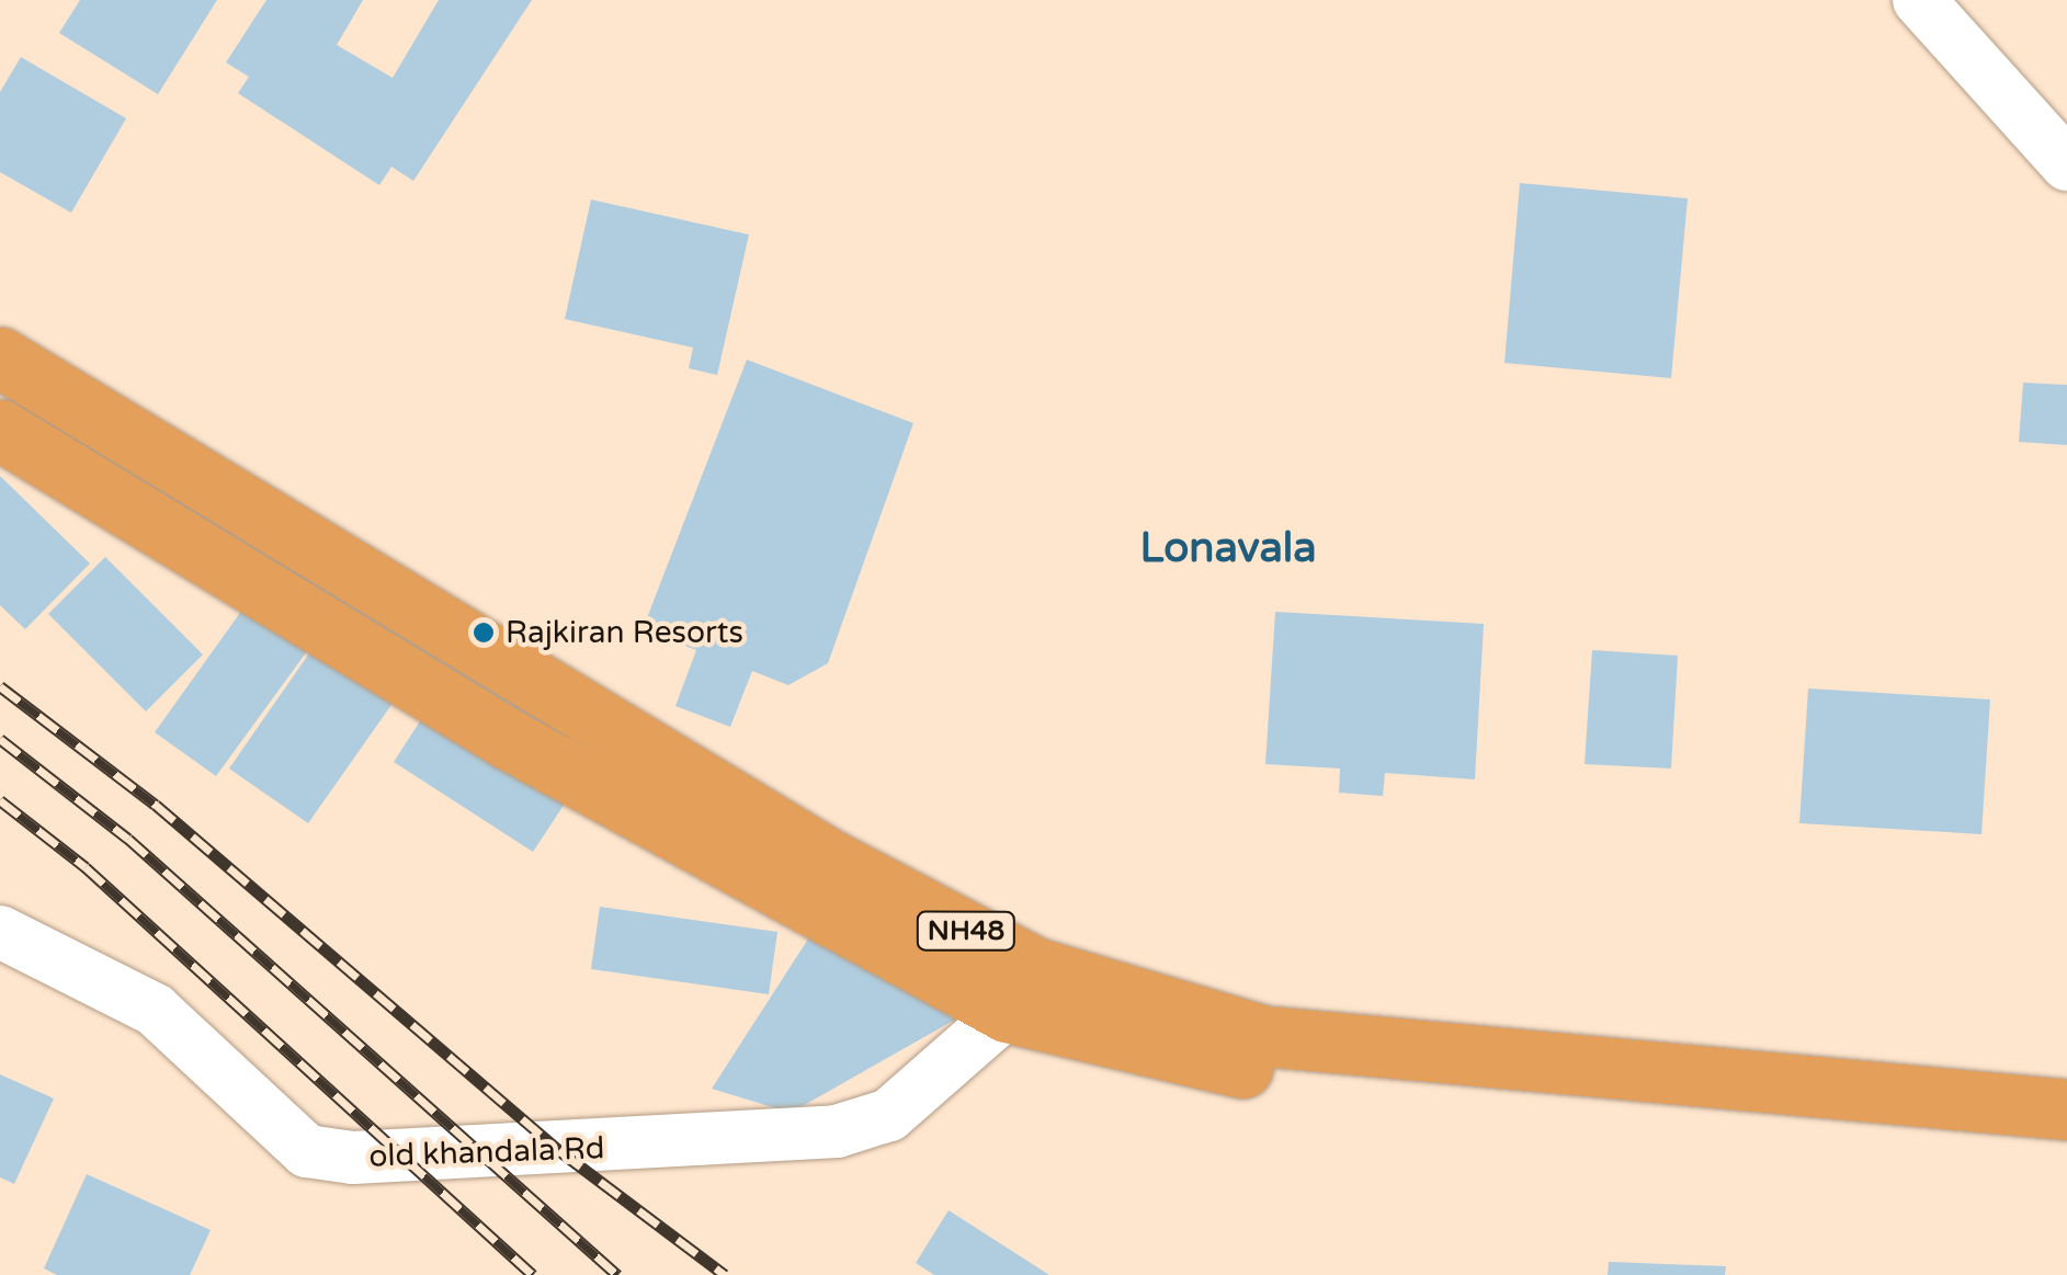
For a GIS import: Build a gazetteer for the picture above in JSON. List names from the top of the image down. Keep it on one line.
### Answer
{"streets":{"highway":["NH48"],"street":["old khandala Rd"]},"crossings":[["NH48","old khandala Rd"]],"districts":["Lonavala"],"places":["Rajkiran Resorts"]}
